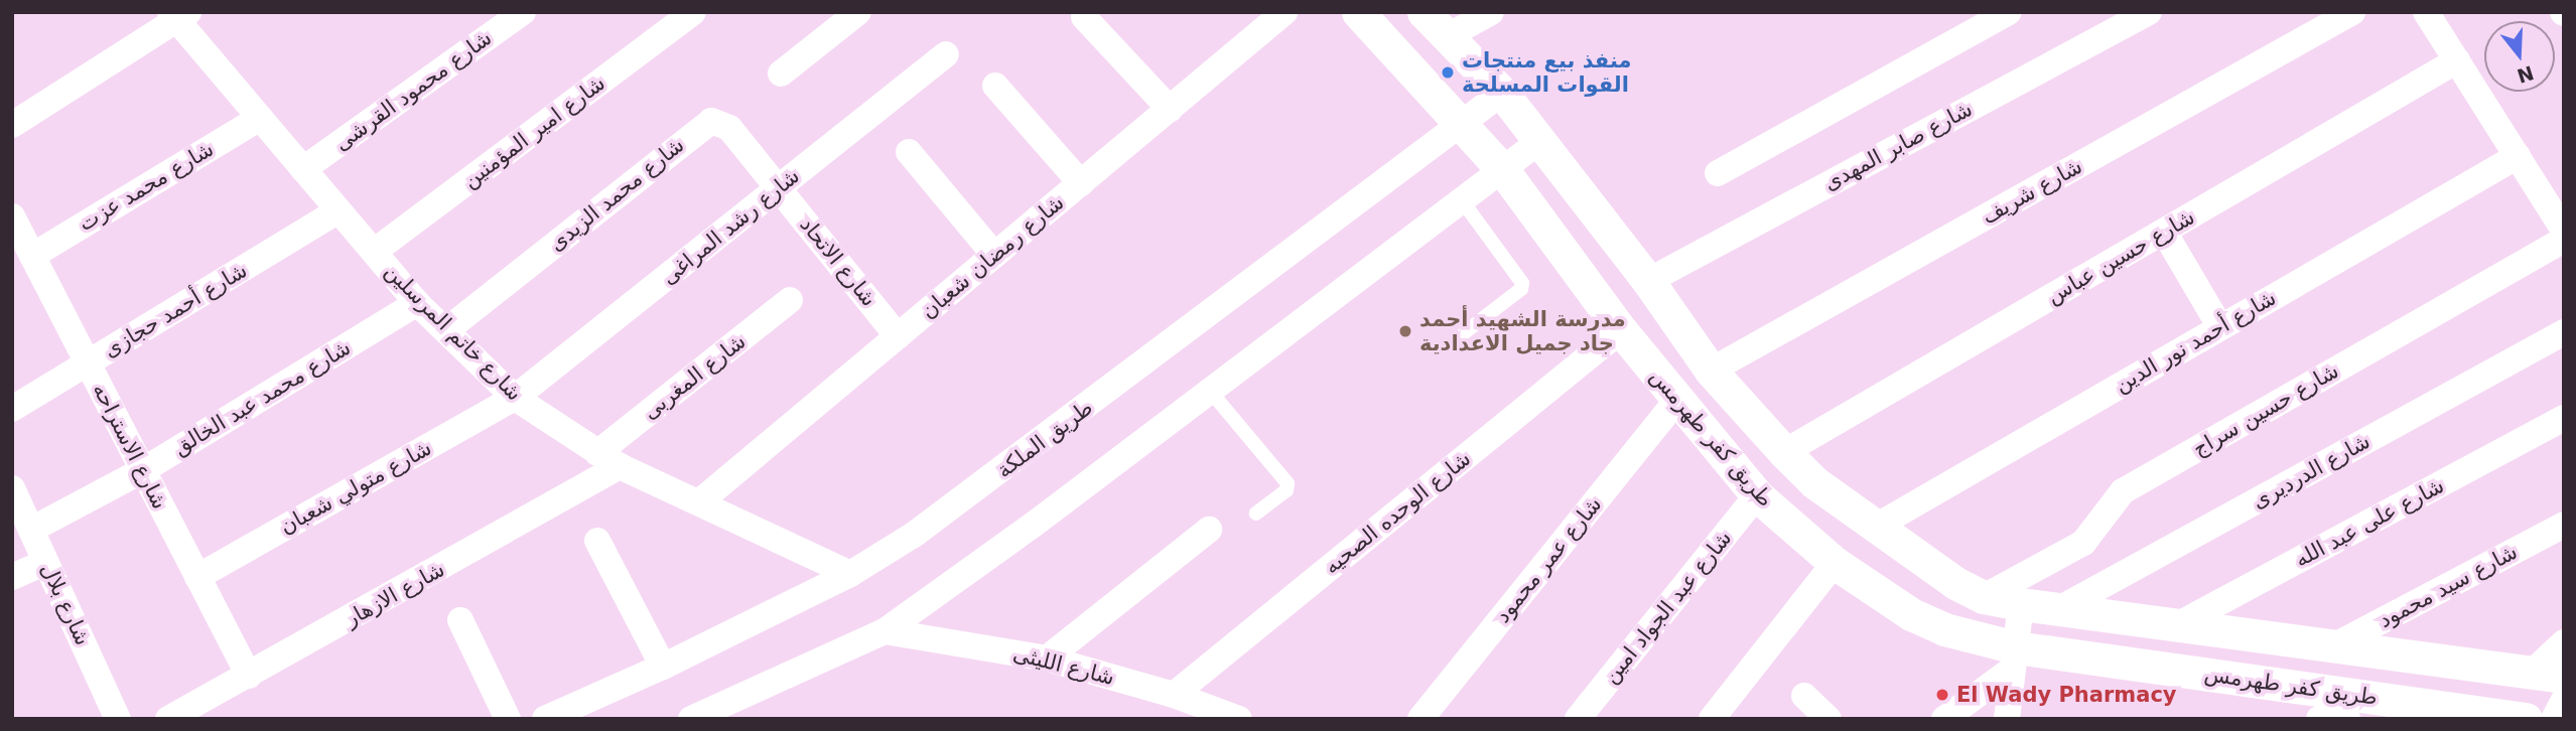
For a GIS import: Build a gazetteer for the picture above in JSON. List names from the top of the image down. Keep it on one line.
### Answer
{"streets":{"street":["شارع محمود القرشى","شارع امير المؤمنين","شارع صابر المهدى","شارع محمد عزت","شارع شريف","شارع محمد الزيدى","شارع رشد المراغى","شارع رمضان شعبان","شارع حسين عباس","شارع الاتحاد","شارع أحمد حجازى","شارع خاتم المرسلين","شارع أحمد نور الدين","شارع المغربى","شارع محمد عبد الخالق","شارع حسين سراج","طريق كفر طهرمس","طريق الملكة","شارع الاستراحه","شارع الدرديرى","شارع متولي شعبان","شارع الوحده الصحيه","شارع على عبد الله","شارع عمر محمود","شارع سيد محمود","شارع الازهار","شارع بلال","شارع عبد الجواد امين","شارع الليثى"]},"crossings":[["شارع محمود القرشى","شارع خاتم المرسلين"],["شارع امير المؤمنين","شارع خاتم المرسلين"],["شارع صابر المهدى","طريق كفر طهرمس"],["شارع محمد عزت","شارع خاتم المرسلين"],["شارع محمد عزت","شارع الاستراحه"],["شارع شريف","طريق كفر طهرمس"],["شارع محمد الزيدى","شارع رشد المراغى"],["شارع محمد الزيدى","شارع الاتحاد"],["شارع محمد الزيدى","شارع خاتم المرسلين"],["شارع رشد المراغى","شارع الاتحاد"],["شارع رشد المراغى","شارع خاتم المرسلين"],["شارع رشد المراغى","شارع متولي شعبان"],["شارع رمضان شعبان","شارع الاتحاد"],["شارع رمضان شعبان","شارع خاتم المرسلين"],["شارع حسين عباس","طريق كفر طهرمس"],["شارع أحمد حجازى","شارع خاتم المرسلين"],["شارع أحمد حجازى","شارع الاستراحه"],["شارع خاتم المرسلين","شارع المغربى"],["شارع خاتم المرسلين","شارع محمد عبد الخالق"],["شارع خاتم المرسلين","طريق الملكة"],["شارع خاتم المرسلين","شارع متولي شعبان"],["شارع خاتم المرسلين","شارع الازهار"],["شارع أحمد نور الدين","طريق كفر طهرمس"],["شارع المغربى","شارع الازهار"],["شارع محمد عبد الخالق","شارع الاستراحه"],["شارع محمد عبد الخالق","شارع بلال"],["شارع حسين سراج","طريق كفر طهرمس"],["طريق كفر طهرمس","طريق الملكة"],["طريق كفر طهرمس","شارع الدرديرى"],["طريق كفر طهرمس","شارع الوحده الصحيه"],["طريق كفر طهرمس","شارع على عبد الله"],["طريق كفر طهرمس","شارع عمر محمود"],["طريق كفر طهرمس","شارع سيد محمود"],["طريق كفر طهرمس","شارع عبد الجواد امين"],["شارع الاستراحه","شارع متولي شعبان"],["شارع الاستراحه","شارع الازهار"],["شارع الوحده الصحيه","شارع الليثى"]],"places":["منفذ بيع منتجات القوات المسلحة","مدرسة الشهيد أحمد جاد جميل الاعدادية","El Wady Pharmacy"],"north":"bottom"}
